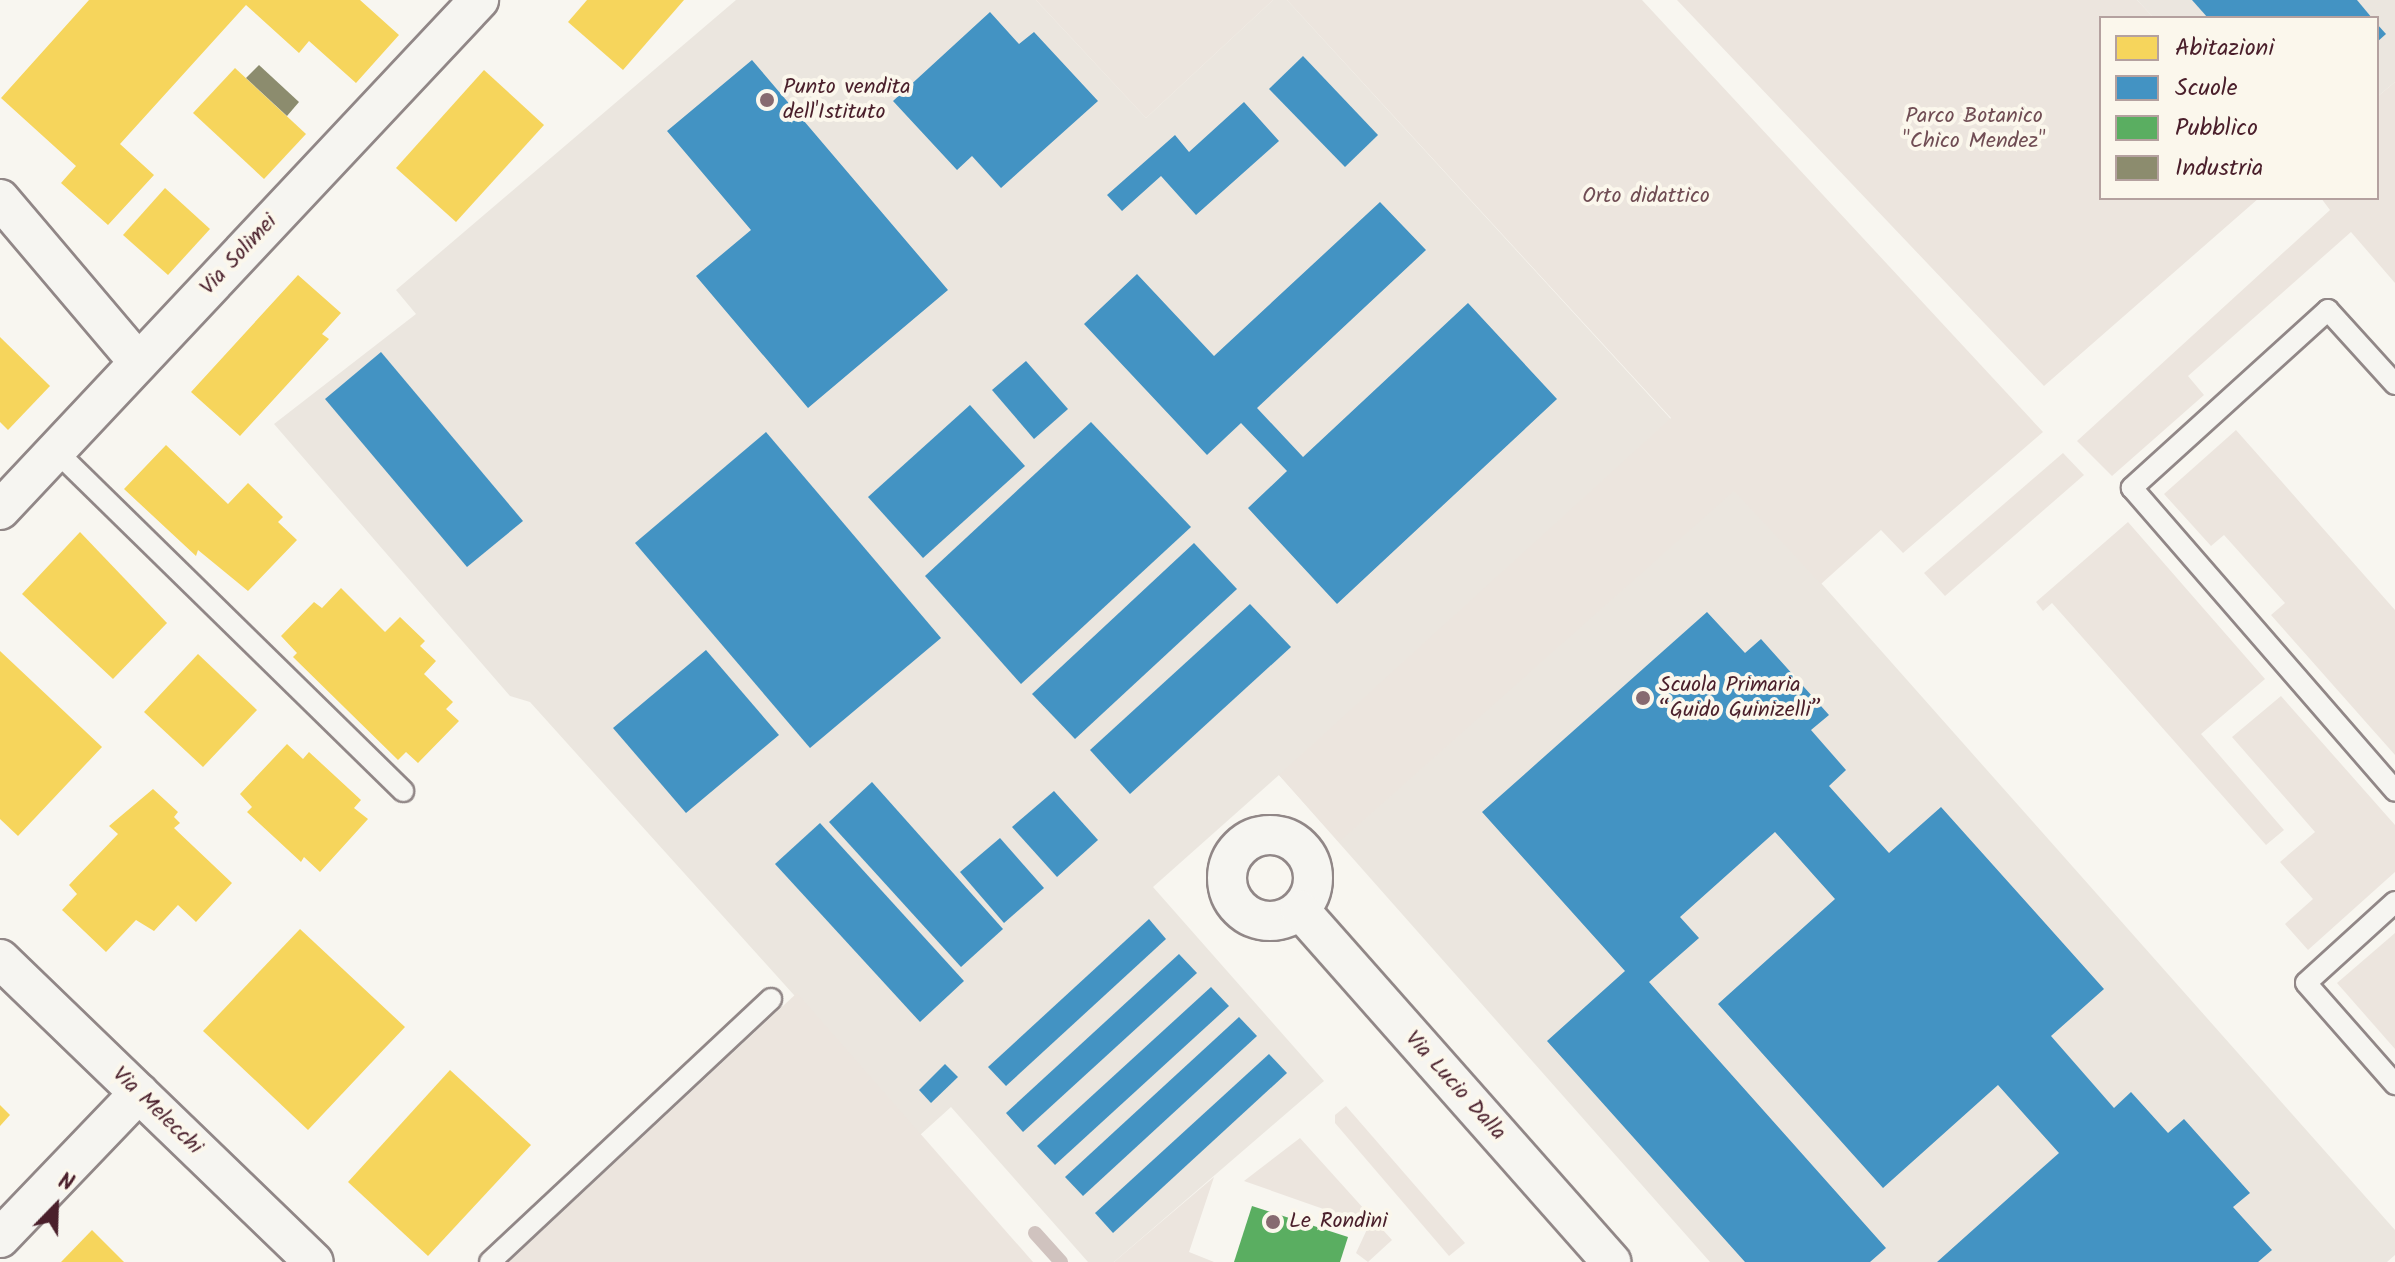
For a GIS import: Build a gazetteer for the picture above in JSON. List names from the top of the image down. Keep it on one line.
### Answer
{"streets":{"street":["Via Solimei","Via Lucio Dalla","Via Melecchi"]},"parks":["Parco Botanico \"Chico Mendez\"","Orto didattico"],"places":["Punto vendita dell'Istituto","Scuola Primaria “Guido Guinizelli”","Le Rondini"],"legend":["Abitazioni","Scuole","Pubblico","Industria"],"north":"top right"}
